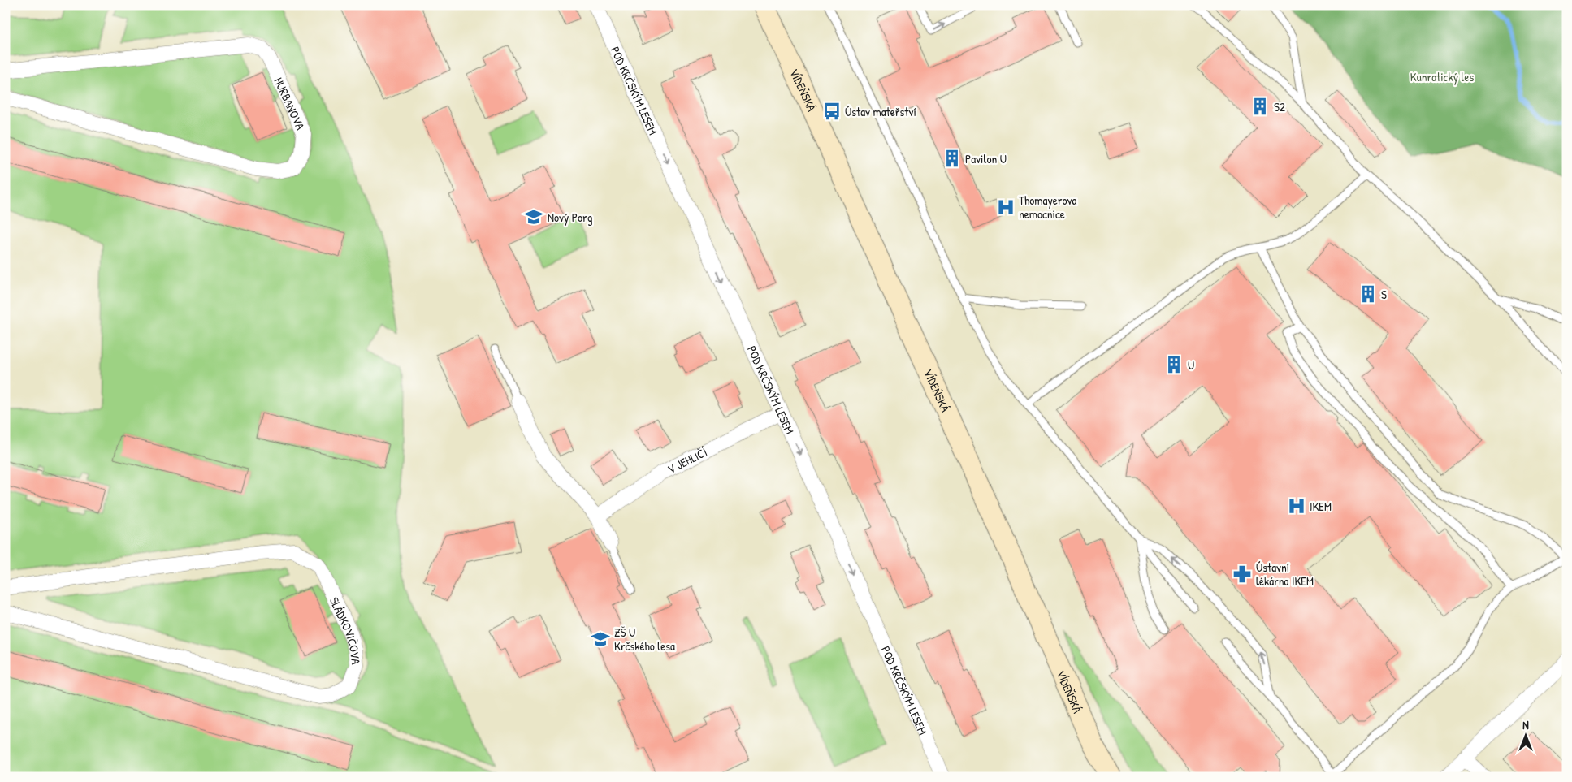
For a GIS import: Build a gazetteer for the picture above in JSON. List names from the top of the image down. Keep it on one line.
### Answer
{"streets":{"main road":["VÍDEŇSKÁ"],"street":["POD KRČSKÝM LESEM","HURBANOVA","V JEHLIČÍ","SLÁDKOVIČOVA"]},"crossings":[["POD KRČSKÝM LESEM","V JEHLIČÍ"]],"one_way":["POD KRČSKÝM LESEM"],"parks":["Kunratický les"],"places":{"building":["S2","Pavilon U","S","U"],"bus stop":["Ústav mateřství"],"hospital":["Thomayerova nemocnice","IKEM"],"school or university":["Nový Porg","ZŠ U Krčského lesa"],"pharmacy":["Ústavní lékárna IKEM"]},"north":"top"}
